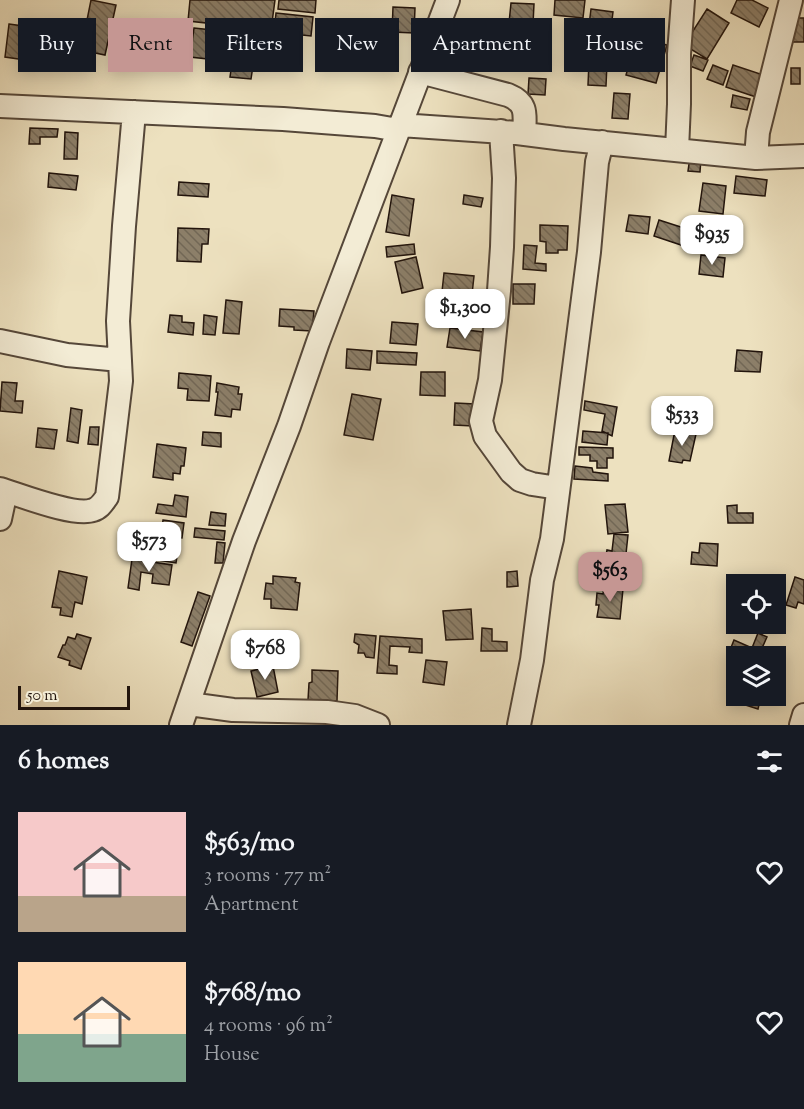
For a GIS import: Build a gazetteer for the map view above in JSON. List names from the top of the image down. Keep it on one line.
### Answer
{"scale_bar":"50 m","page":{"chip":["Buy","Rent","Filters","New","Apartment","House"],"price":["$935","$1,300","$533","$573","$563","$768"],"scale":"50 m","heading":"6 homes","list":[{"name":"$563/mo","note":"3 rooms · 77 m² · Apartment"},{"name":"$768/mo","note":"4 rooms · 96 m² · House"}]}}
